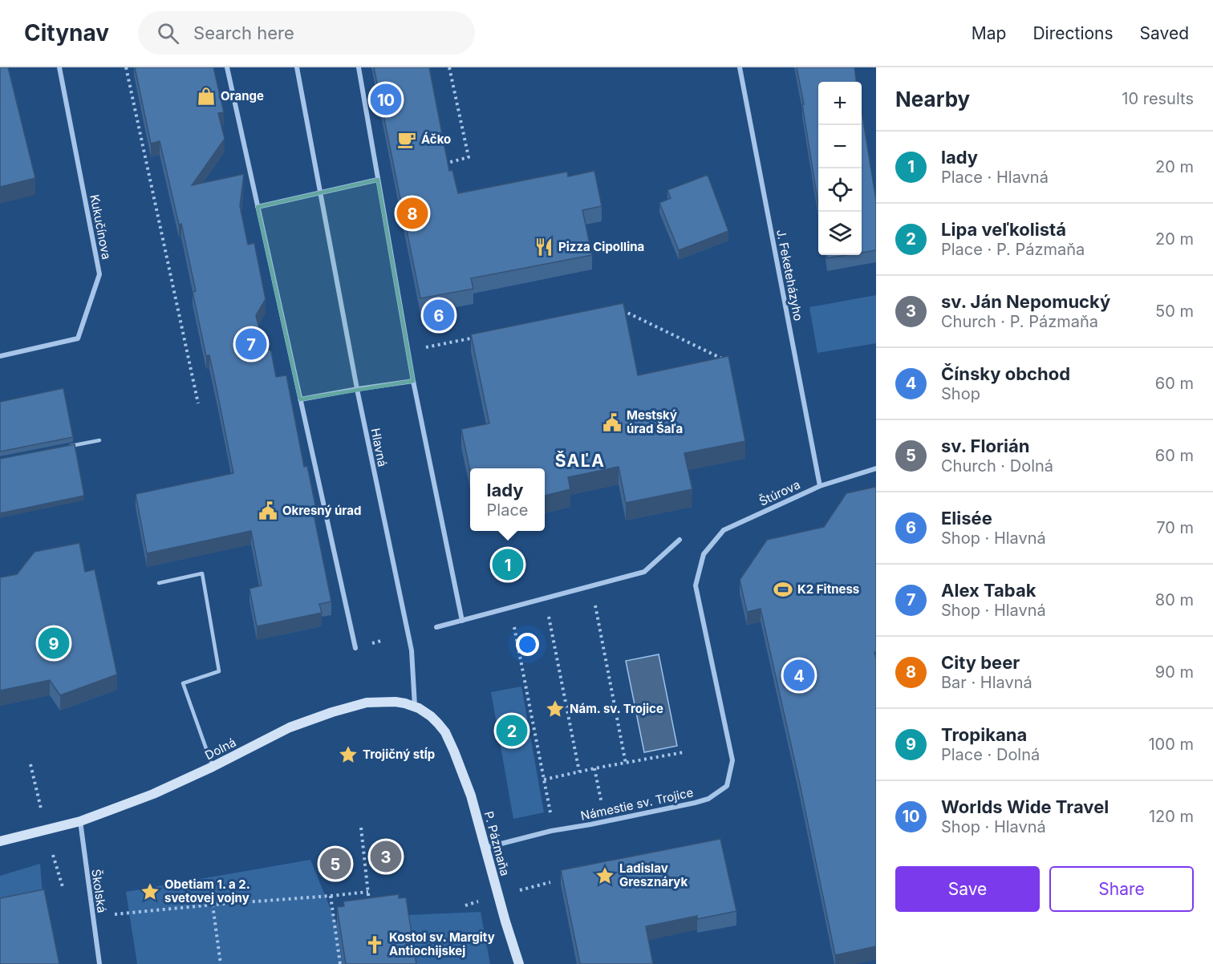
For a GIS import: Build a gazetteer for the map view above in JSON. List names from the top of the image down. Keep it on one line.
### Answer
{"streets":{"main road":["Dolná","P. Pázmaňa"],"street":["Kukučínova","J. Feketeházyho","Hlavná","Štúrova","Námestie sv. Trojice","Školská"]},"crossings":[["J. Feketeházyho","Štúrova"],["Hlavná","Dolná"],["Štúrova","Námestie sv. Trojice"],["Dolná","P. Pázmaňa"],["Dolná","Školská"],["Námestie sv. Trojice","P. Pázmaňa"]],"districts":["ŠAĽA"],"places":{"shop":["Orange"],"cafe":["Áčko"],"restaurant":["Pizza Cipollina"],"public building":["Mestský úrad Šaľa","Okresný úrad"],"sports":["K2 Fitness"],"place":["Nám. sv. Trojice","Trojičný stĺp","Ladislav Gresznáryk","Obetiam 1. a 2. svetovej vojny"],"church":["Kostol sv. Margity Antiochijskej"]},"page":{"header":"Citynav","search":"Search here","nav":["Map","Directions","Saved"],"heading":["Nearby","10 results"],"map_buttons":["+","−"],"pins":["10","8","6","7","1","9","4","2","3","5"],"list":[{"mark":"1","name":"lady","note":"Place · Hlavná","value":"20 m"},{"mark":"2","name":"Lipa veľkolistá","note":"Place · P. Pázmaňa","value":"20 m"},{"mark":"3","name":"sv. Ján Nepomucký","note":"Church · P. Pázmaňa","value":"50 m"},{"mark":"4","name":"Čínsky obchod","note":"Shop","value":"60 m"},{"mark":"5","name":"sv. Florián","note":"Church · Dolná","value":"60 m"},{"mark":"6","name":"Elisée","note":"Shop · Hlavná","value":"70 m"},{"mark":"7","name":"Alex Tabak","note":"Shop · Hlavná","value":"80 m"},{"mark":"8","name":"City beer","note":"Bar · Hlavná","value":"90 m"},{"mark":"9","name":"Tropikana","note":"Place · Dolná","value":"100 m"},{"mark":"10","name":"Worlds Wide Travel","note":"Shop · Hlavná","value":"120 m"}],"popup":["lady","Place"],"buttons":["Save","Share"]}}
